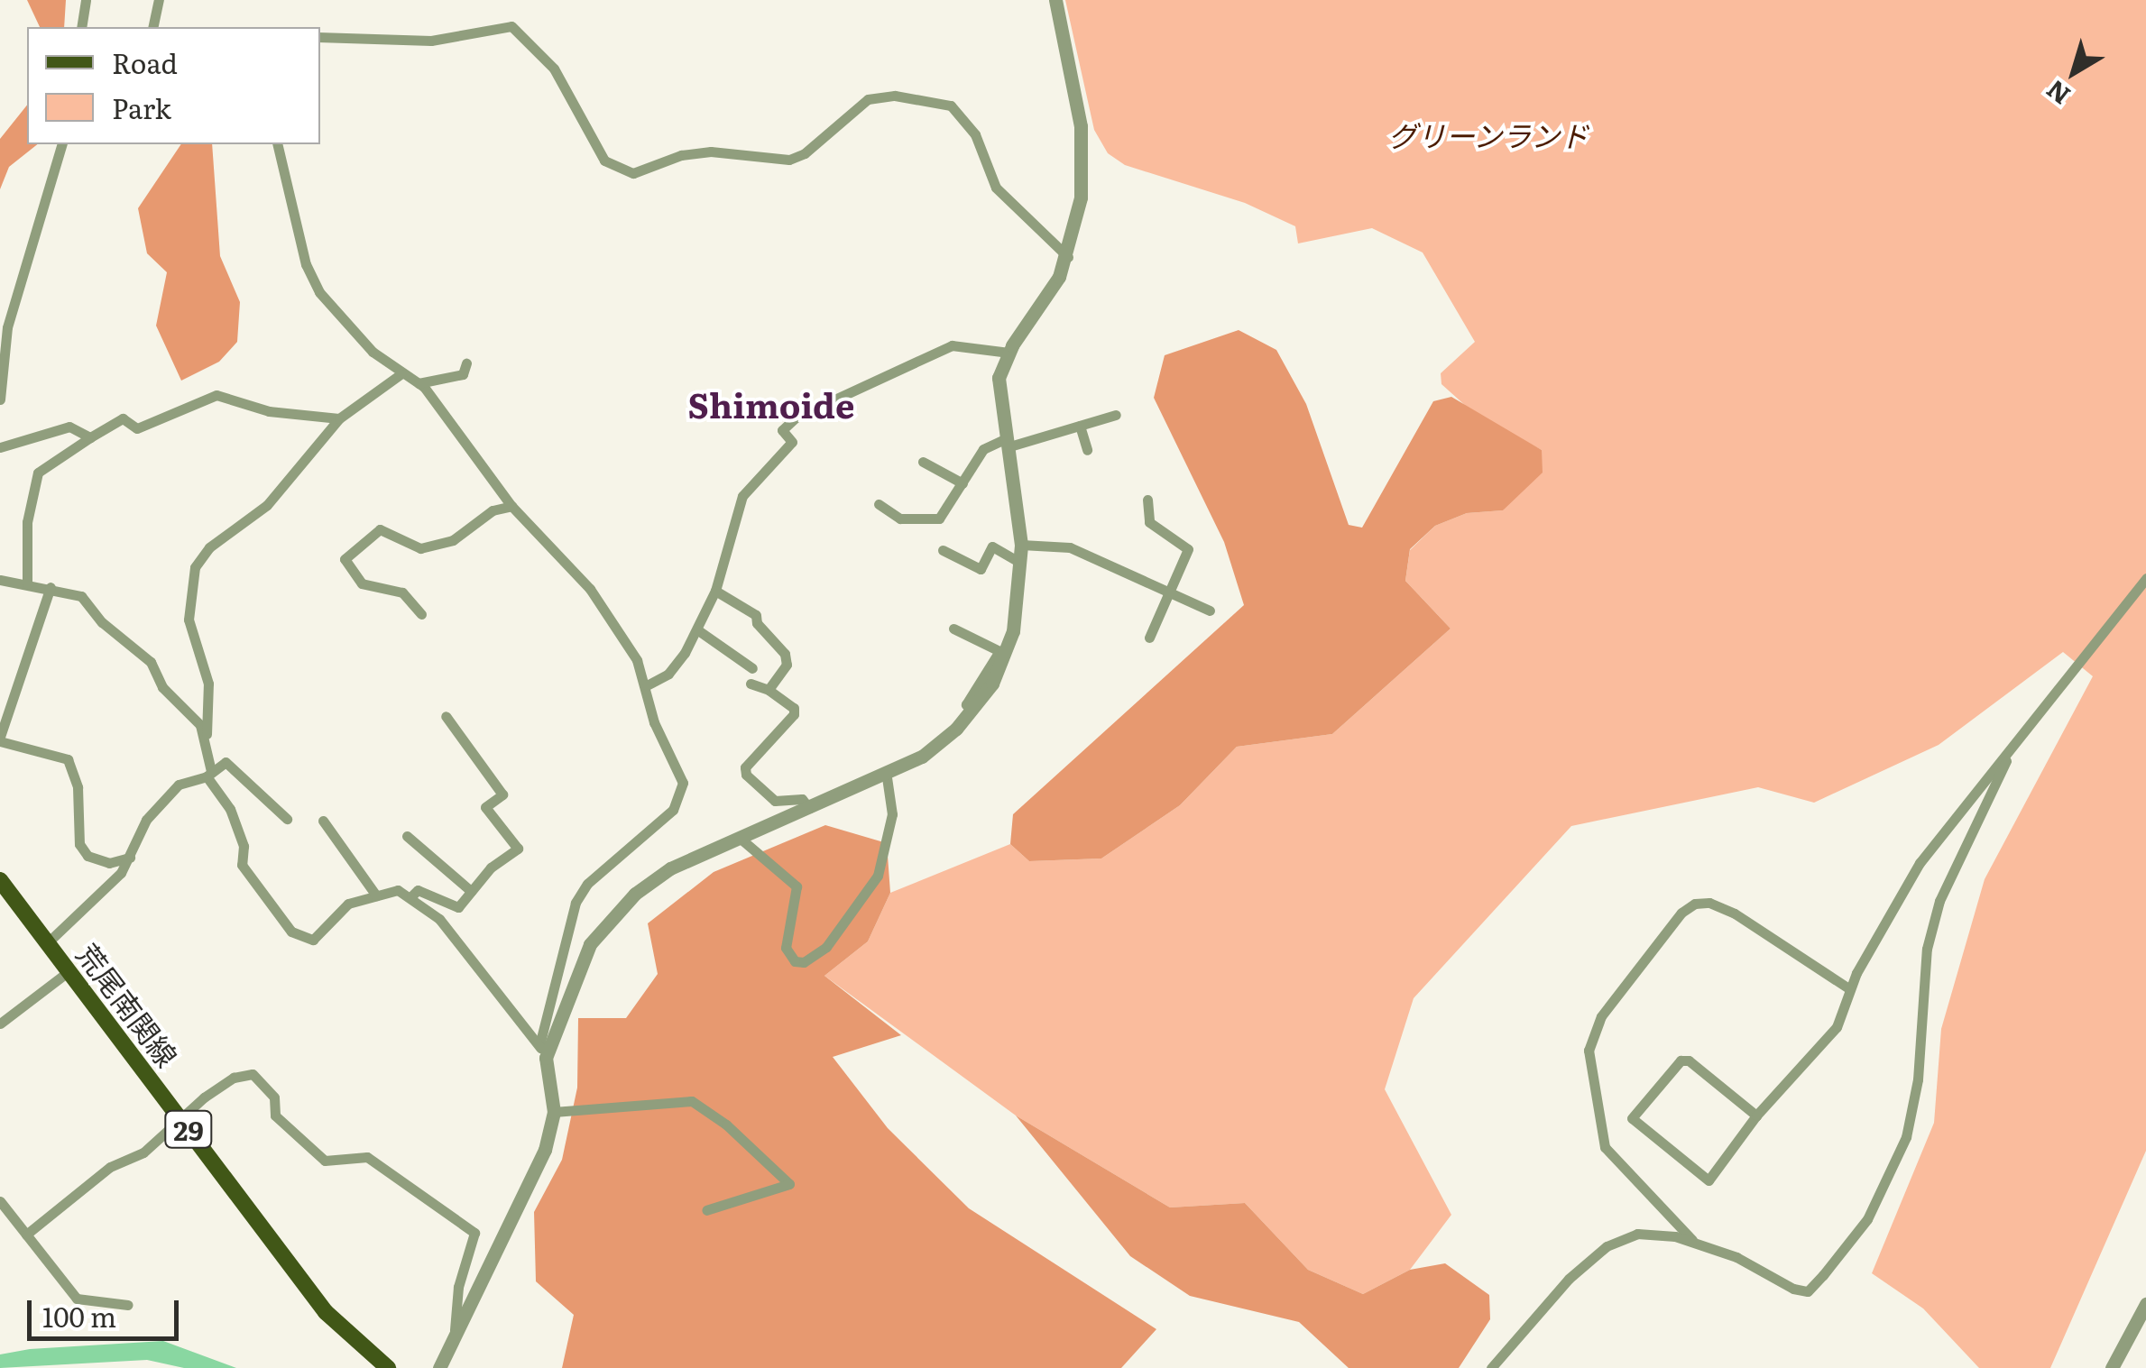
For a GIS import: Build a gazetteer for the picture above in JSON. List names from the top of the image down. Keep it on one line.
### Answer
{"streets":{"main road":["荒尾南関線","29"]},"districts":["Shimoide"],"parks":["グリーンランド"],"legend":["Road","Park"],"scale_bar":"100 m","north":"bottom left"}
